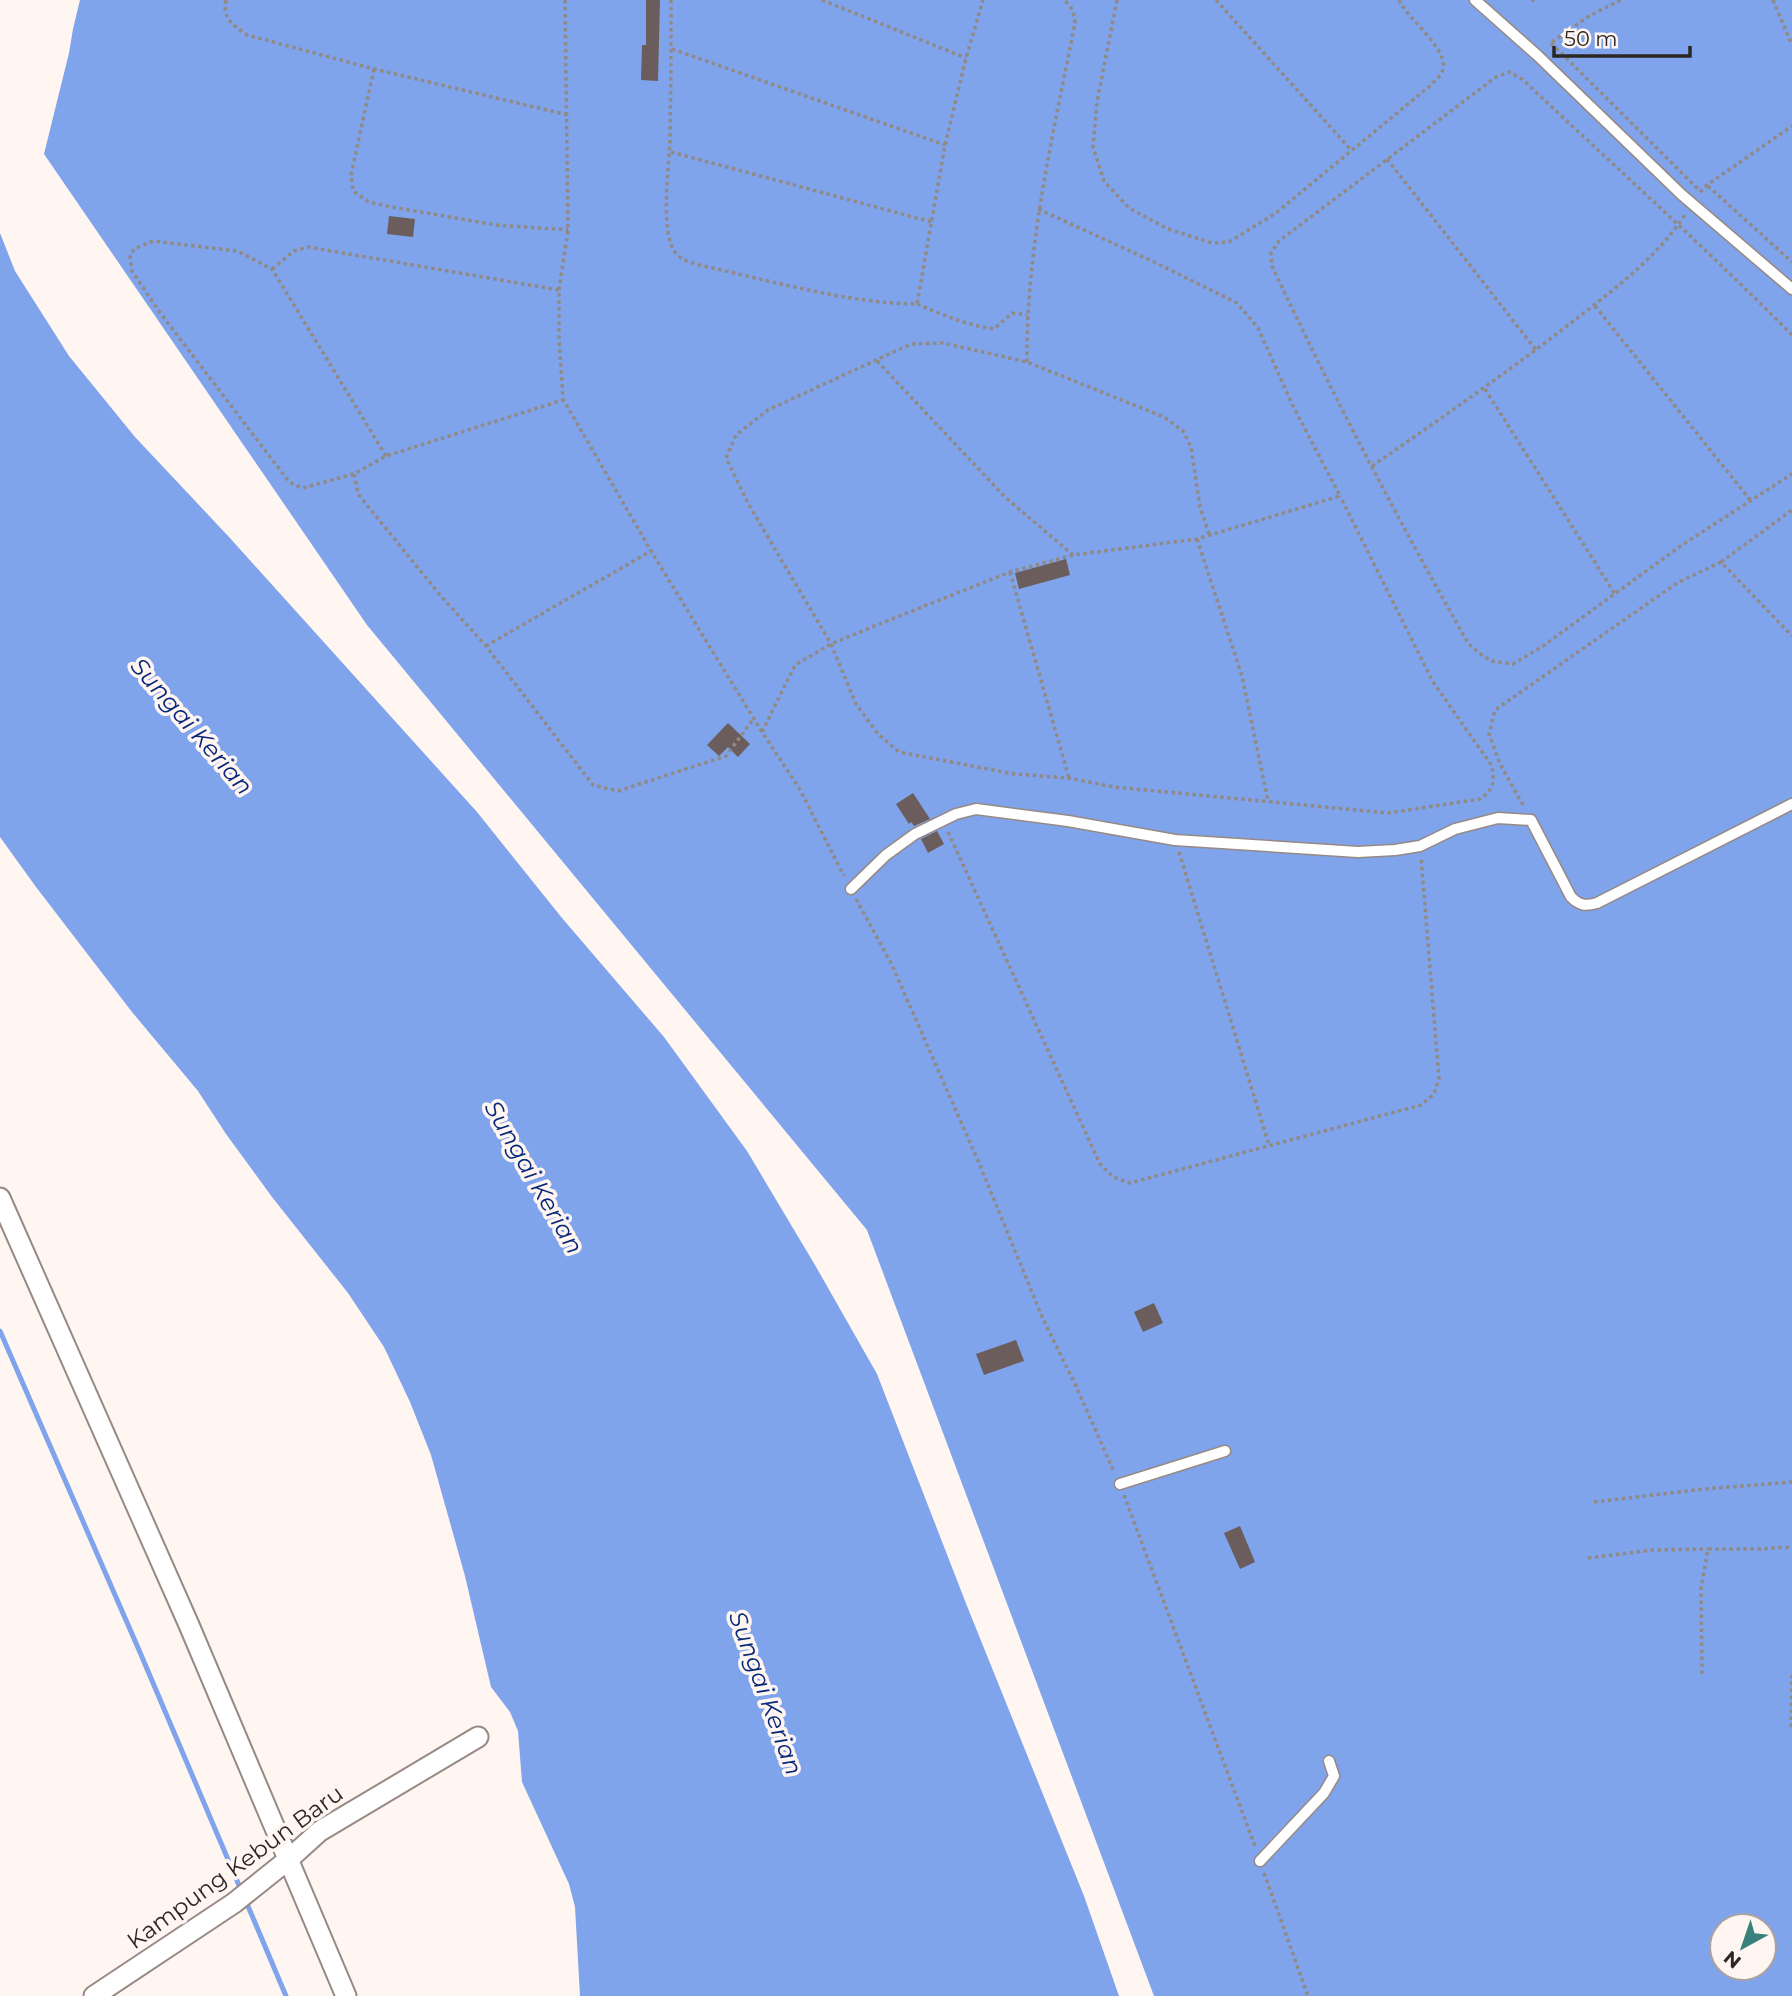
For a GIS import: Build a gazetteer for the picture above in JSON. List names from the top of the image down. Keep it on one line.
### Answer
{"streets":{"street":["Kampung Kebun Baru"]},"water":["Sungai Kerian"],"scale_bar":"50 m","north":"bottom left"}
